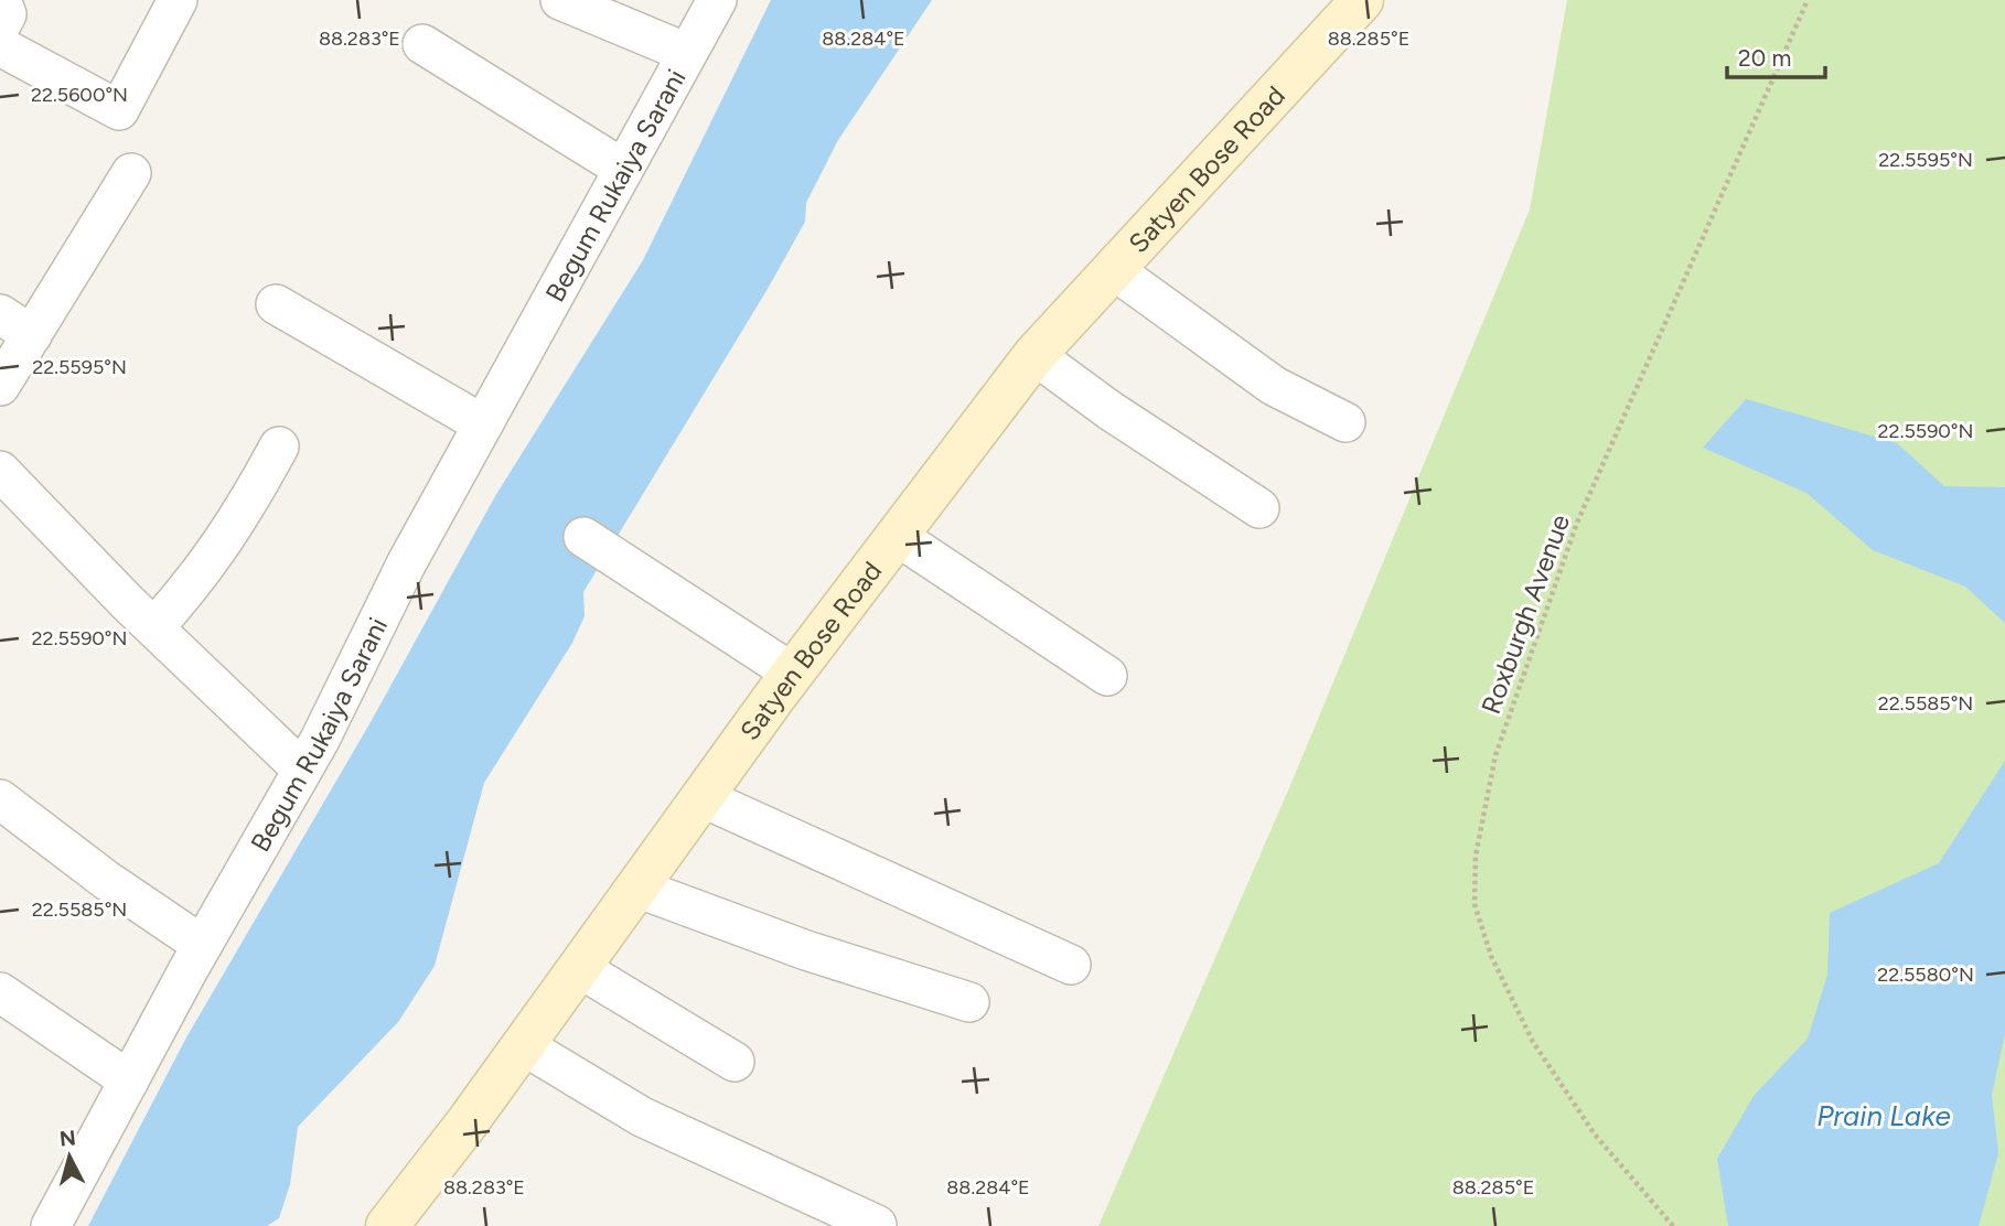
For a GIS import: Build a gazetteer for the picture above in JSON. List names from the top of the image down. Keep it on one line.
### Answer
{"streets":{"main road":["Satyen Bose Road"],"street":["Begum Rukaiya Sarani"],"path":["Roxburgh Avenue"]},"water":["Prain Lake"],"scale_bar":"20 m","north":"top","coordinates":["88.283°E","88.284°E","88.285°E","22.5600°N","22.5595°N","22.5590°N","22.5585°N","22.5580°N"]}
